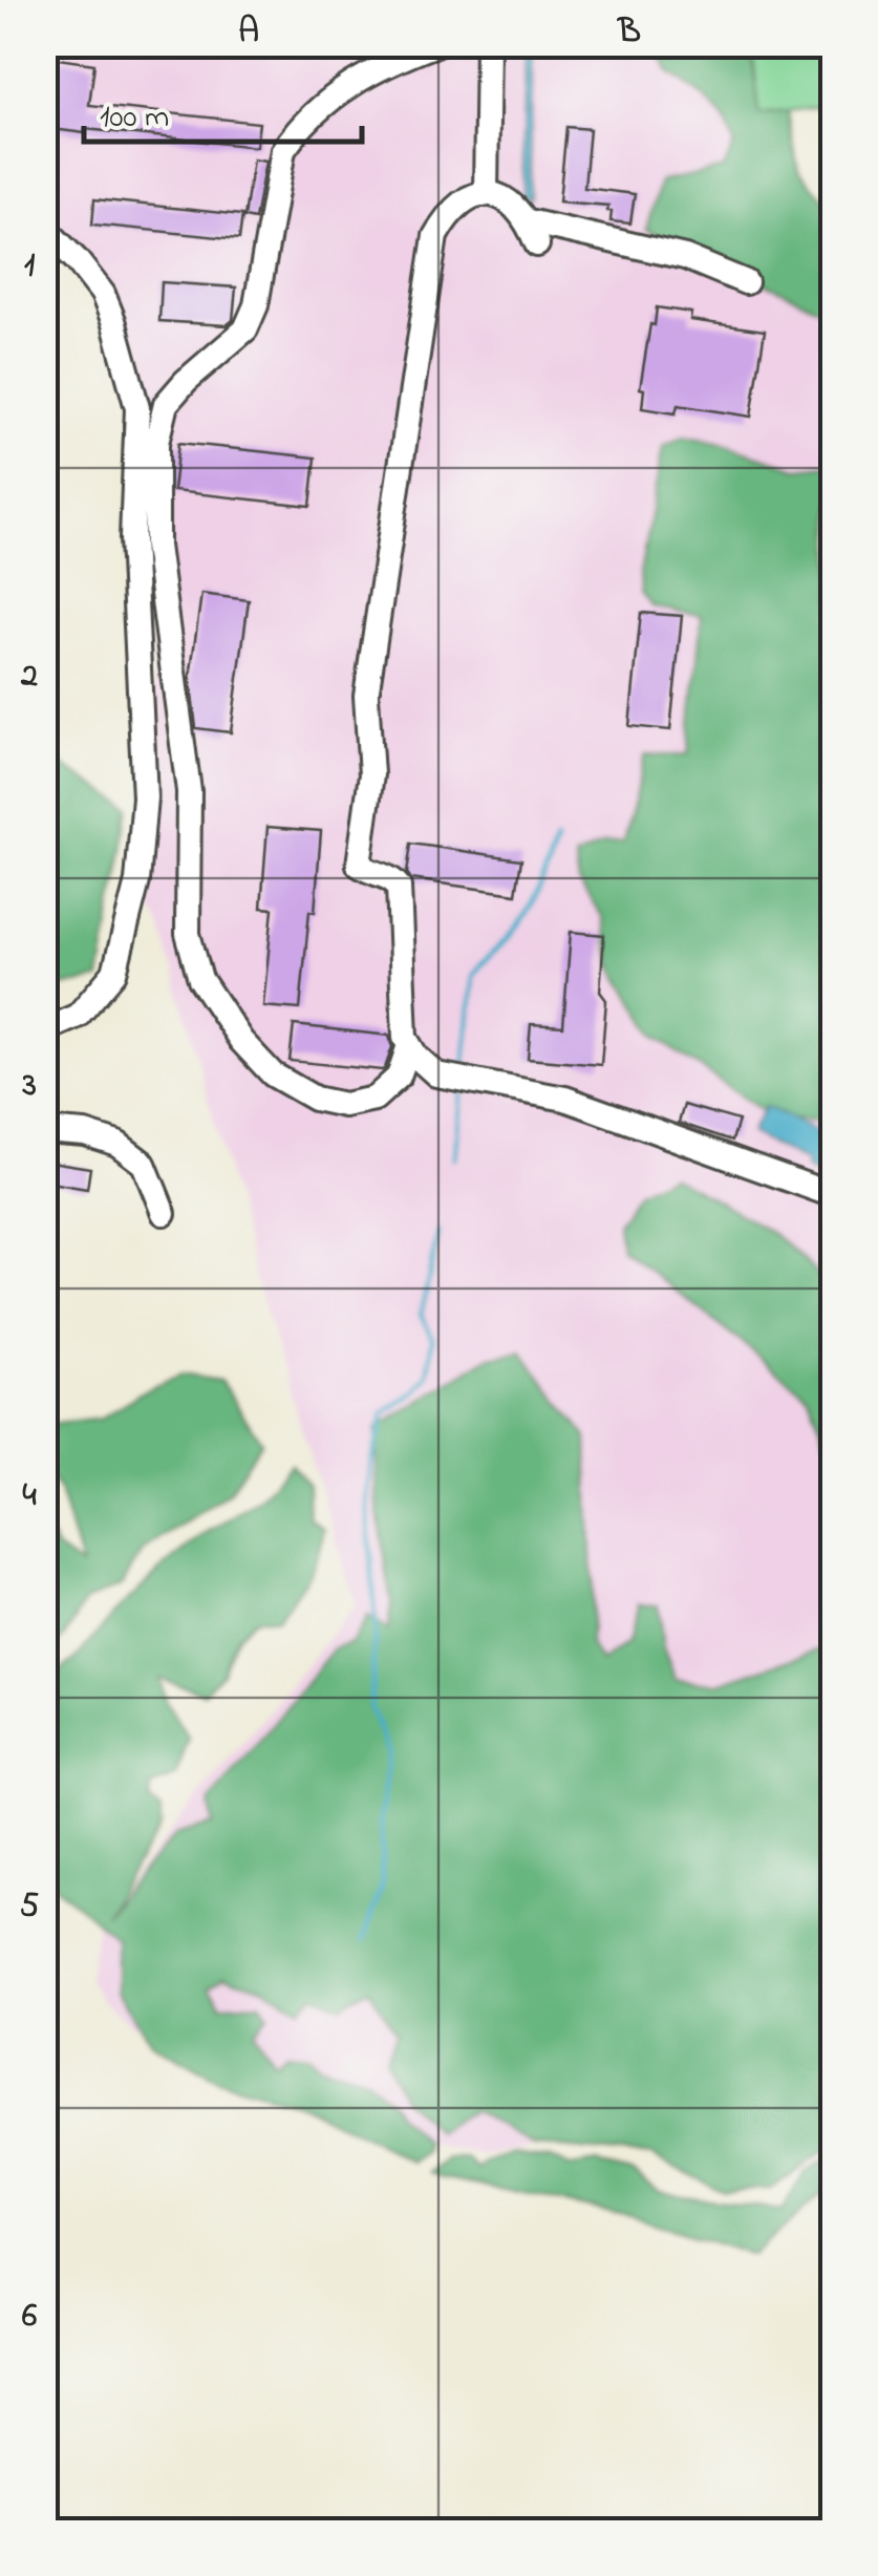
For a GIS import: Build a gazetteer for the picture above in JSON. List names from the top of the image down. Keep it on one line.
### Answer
{"scale_bar":"100 m","grid":{"columns":["A","B"],"rows":["1","2","3","4","5","6"]}}
